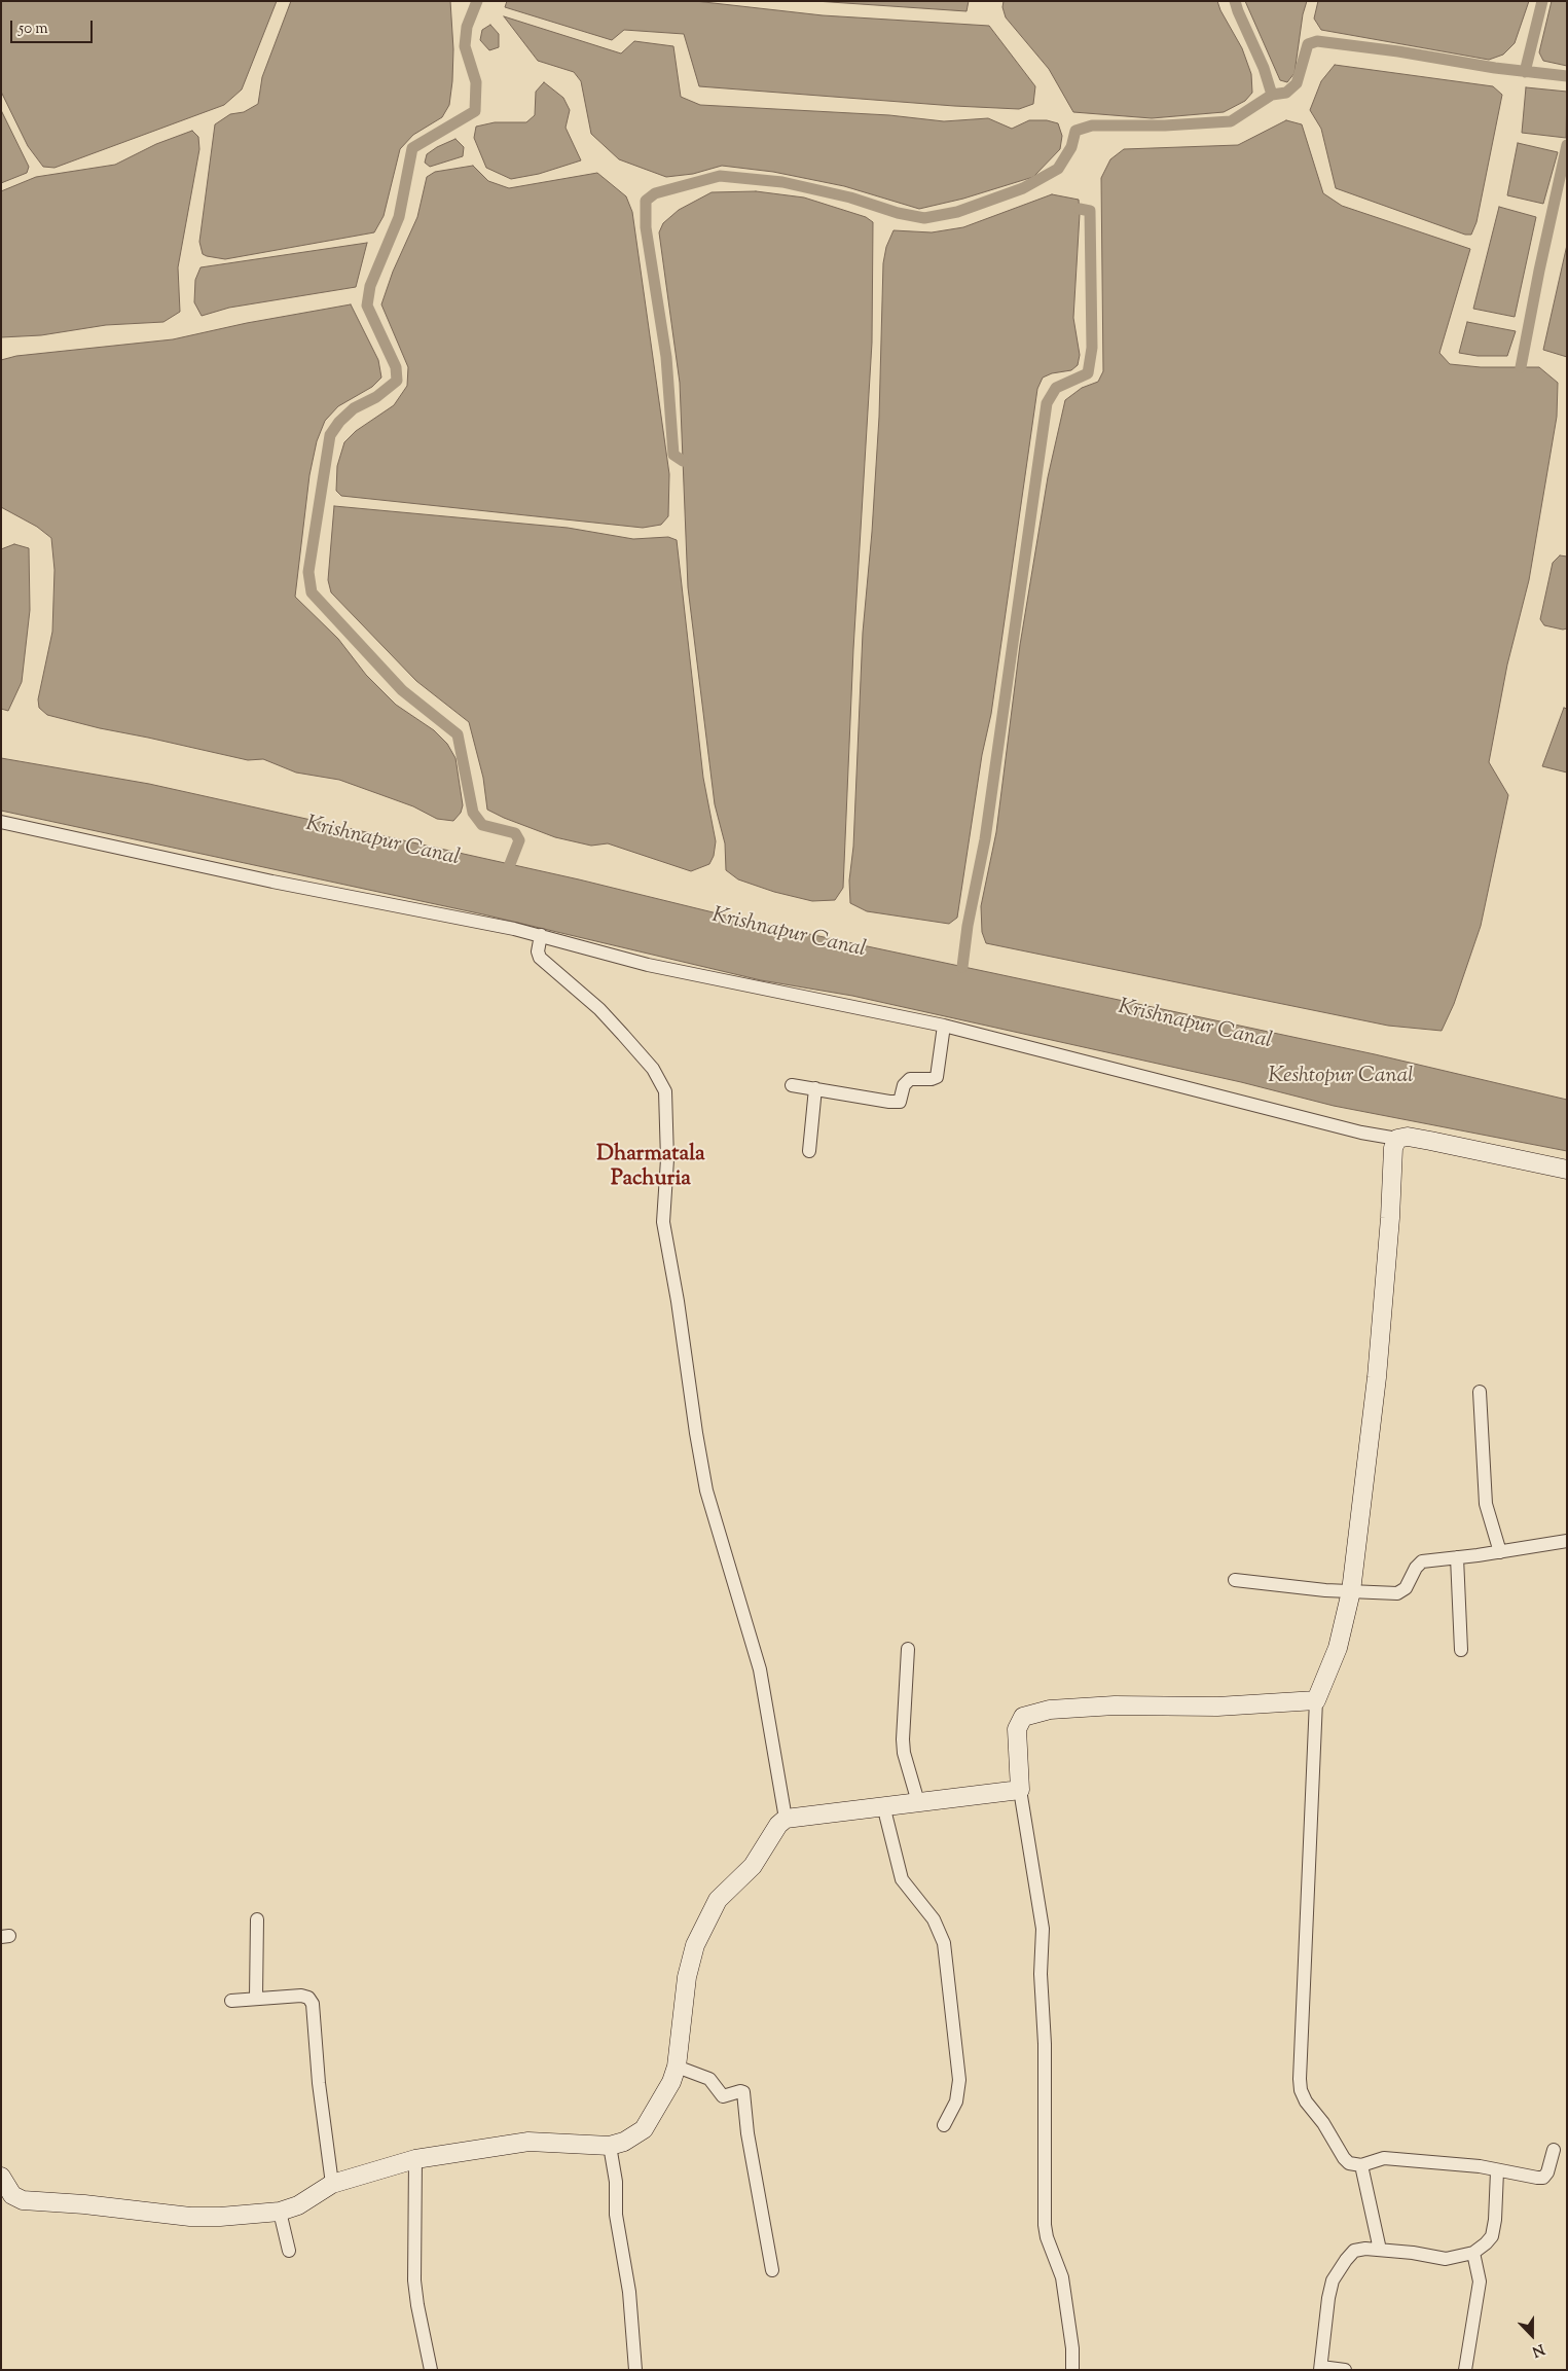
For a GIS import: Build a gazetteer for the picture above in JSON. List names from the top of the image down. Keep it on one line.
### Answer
{"districts":["Dharmatala Pachuria"],"water":["Krishnapur Canal","Keshtopur Canal"],"scale_bar":"50 m","north":"bottom"}
